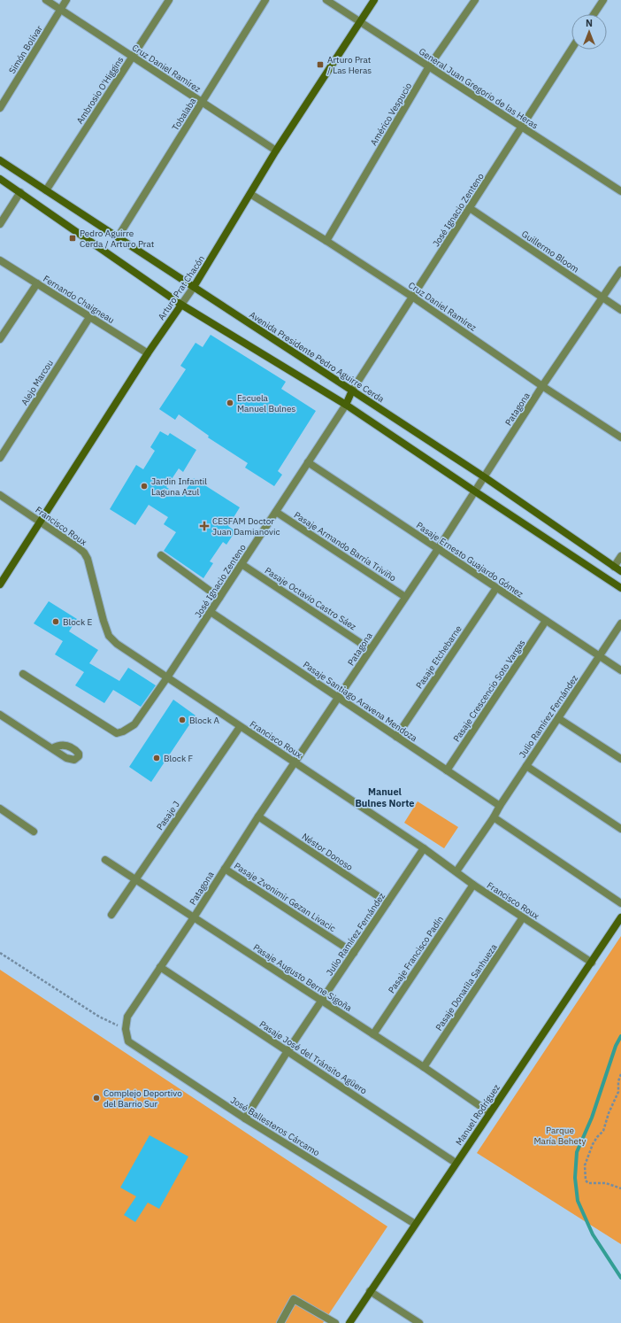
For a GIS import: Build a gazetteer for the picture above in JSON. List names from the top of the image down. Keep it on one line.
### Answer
{"streets":{"main road":["Arturo Prat Chacón","Avenida Presidente Pedro Aguirre Cerda","Manuel Rodríguez"],"street":["Simón Bolívar","Cruz Daniel Ramírez","General Juan Gregorio de las Heras","Ambrosio O'Higgins","Tobalaba","Américo Vespucio","José Ignacio Zenteno","Guillermo Bloom","Fernando Chaigneau","Alejo Marcou","Patagona","Francisco Roux","Pasaje Armando Barría Triviño","Pasaje Ernesto Guajardo Gómez","Pasaje Octavio Castro Sáez","Pasaje Etchebarne","Pasaje Crescencio Soto Vargas","Pasaje Santiago Aravena Mendoza","Julio Ramírez Fernández","Pasaje J","Néstor Donoso","Pasaje Zvonimir Gezan Livacic","Pasaje Francisco Padín","Pasaje Augusto Berne Sigoña","Pasaje Donatila Sanhueza","Pasaje José del Tránsito Agüero","José Ballesteros Cárcamo"]},"crossings":[["Simón Bolívar","Cruz Daniel Ramírez"],["Cruz Daniel Ramírez","Ambrosio O'Higgins"],["Cruz Daniel Ramírez","Tobalaba"],["Cruz Daniel Ramírez","Américo Vespucio"],["Cruz Daniel Ramírez","José Ignacio Zenteno"],["Cruz Daniel Ramírez","Arturo Prat Chacón"],["Cruz Daniel Ramírez","Patagona"],["General Juan Gregorio de las Heras","Américo Vespucio"],["General Juan Gregorio de las Heras","José Ignacio Zenteno"],["General Juan Gregorio de las Heras","Arturo Prat Chacón"],["Ambrosio O'Higgins","Avenida Presidente Pedro Aguirre Cerda"],["Tobalaba","Avenida Presidente Pedro Aguirre Cerda"],["José Ignacio Zenteno","Guillermo Bloom"],["José Ignacio Zenteno","Avenida Presidente Pedro Aguirre Cerda"],["José Ignacio Zenteno","Francisco Roux"],["José Ignacio Zenteno","Pasaje Armando Barría Triviño"],["José Ignacio Zenteno","Pasaje Ernesto Guajardo Gómez"],["José Ignacio Zenteno","Pasaje Octavio Castro Sáez"],["José Ignacio Zenteno","Pasaje Santiago Aravena Mendoza"],["Guillermo Bloom","Patagona"],["Arturo Prat Chacón","Fernando Chaigneau"],["Arturo Prat Chacón","Avenida Presidente Pedro Aguirre Cerda"],["Arturo Prat Chacón","Francisco Roux"],["Fernando Chaigneau","Alejo Marcou"],["Avenida Presidente Pedro Aguirre Cerda","Patagona"],["Patagona","Francisco Roux"],["Patagona","Pasaje Armando Barría Triviño"],["Patagona","Pasaje Ernesto Guajardo Gómez"],["Patagona","Pasaje Octavio Castro Sáez"],["Patagona","Pasaje Santiago Aravena Mendoza"],["Patagona","Néstor Donoso"],["Patagona","Pasaje Zvonimir Gezan Livacic"],["Patagona","Pasaje Augusto Berne Sigoña"],["Patagona","Pasaje José del Tránsito Agüero"],["Patagona","José Ballesteros Cárcamo"],["Francisco Roux","Julio Ramírez Fernández"],["Francisco Roux","Pasaje J"],["Francisco Roux","Pasaje Francisco Padín"],["Francisco Roux","Pasaje Donatila Sanhueza"],["Francisco Roux","Manuel Rodríguez"],["Pasaje Ernesto Guajardo Gómez","Pasaje Etchebarne"],["Pasaje Ernesto Guajardo Gómez","Pasaje Crescencio Soto Vargas"],["Pasaje Ernesto Guajardo Gómez","Julio Ramírez Fernández"],["Pasaje Etchebarne","Pasaje Santiago Aravena Mendoza"],["Pasaje Crescencio Soto Vargas","Pasaje Santiago Aravena Mendoza"],["Pasaje Santiago Aravena Mendoza","Julio Ramírez Fernández"],["Julio Ramírez Fernández","Néstor Donoso"],["Julio Ramírez Fernández","Pasaje Zvonimir Gezan Livacic"],["Julio Ramírez Fernández","Pasaje Augusto Berne Sigoña"],["Julio Ramírez Fernández","Pasaje José del Tránsito Agüero"],["Julio Ramírez Fernández","José Ballesteros Cárcamo"],["Pasaje J","Pasaje Augusto Berne Sigoña"],["Pasaje Francisco Padín","Pasaje Augusto Berne Sigoña"],["Pasaje Augusto Berne Sigoña","Pasaje Donatila Sanhueza"],["Pasaje Augusto Berne Sigoña","Manuel Rodríguez"],["Pasaje José del Tránsito Agüero","Manuel Rodríguez"],["Manuel Rodríguez","José Ballesteros Cárcamo"]],"districts":["Manuel Bulnes Norte"],"parks":["Parque María Behety"],"places":{"transit":["Arturo Prat / Las Heras","Pedro Aguirre Cerda / Arturo Prat"],"other":["Escuela Manuel Bulnes","Jardin Infantil Laguna Azul","Block E","Block A","Block F","Complejo Deportivo del Barrio Sur"],"health":["CESFAM Doctor Juan Damianovic"]},"north":"top"}
